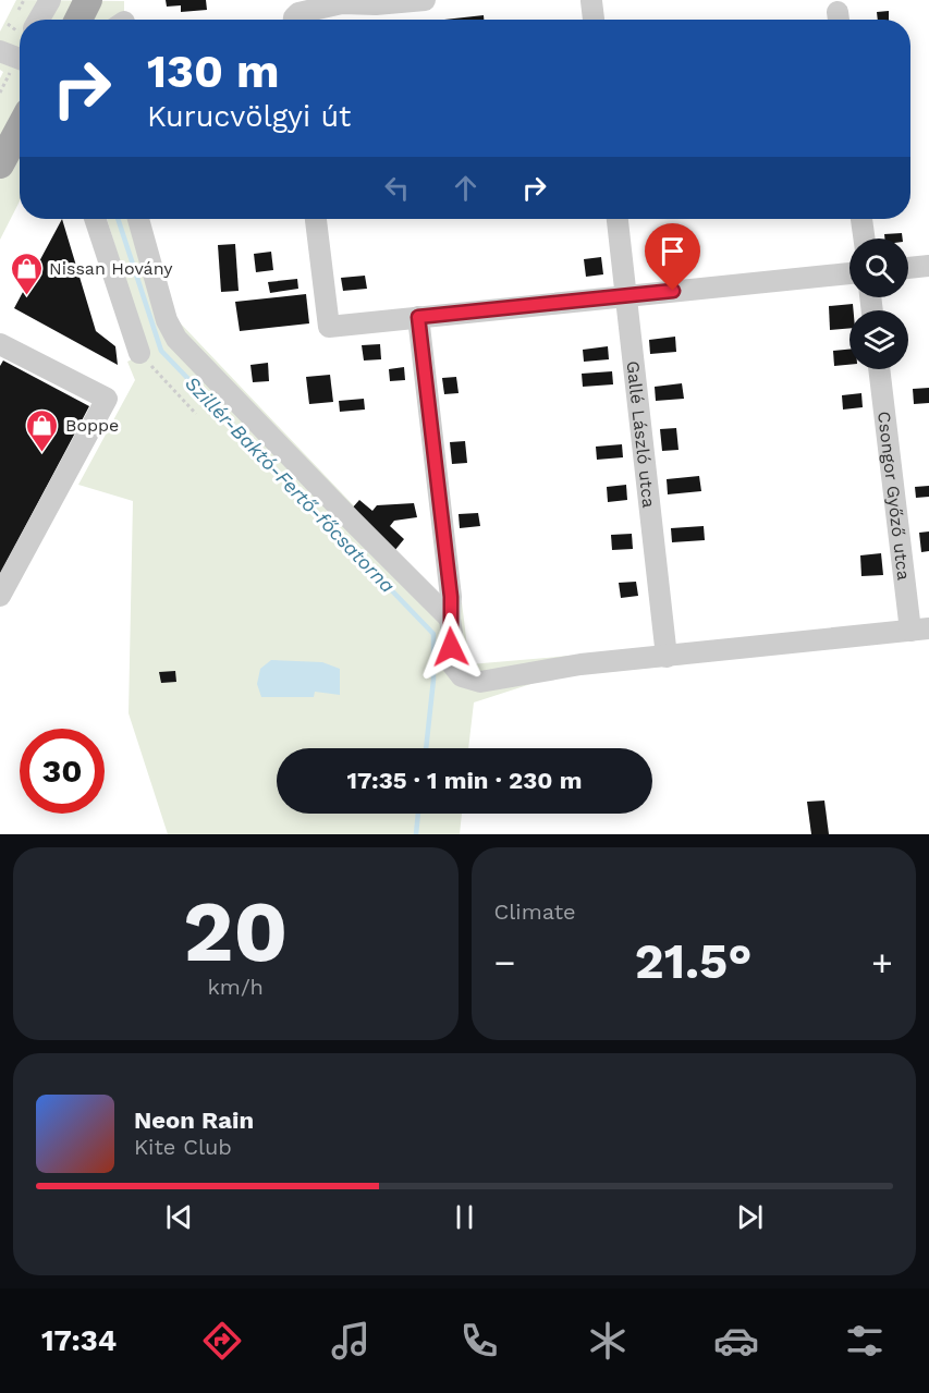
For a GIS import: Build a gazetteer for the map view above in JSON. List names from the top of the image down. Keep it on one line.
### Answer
{"streets":{"street":["Gallé László utca","Csongor Győző utca"]},"water":["Szillér-Baktó-Fertő-főcsatorna"],"places":{"shop":["Nissan Hovány","Boppe"]},"page":{"turn":["130 m","Kurucvölgyi út"],"limit":"30","trip":"17:35 · 1 min · 230 m","tile":[["20","km/h"],"Climate"],"heat":["−","21.5°","+"],"song":["Neon Rain","Kite Club"],"tabs":"17:34"}}
